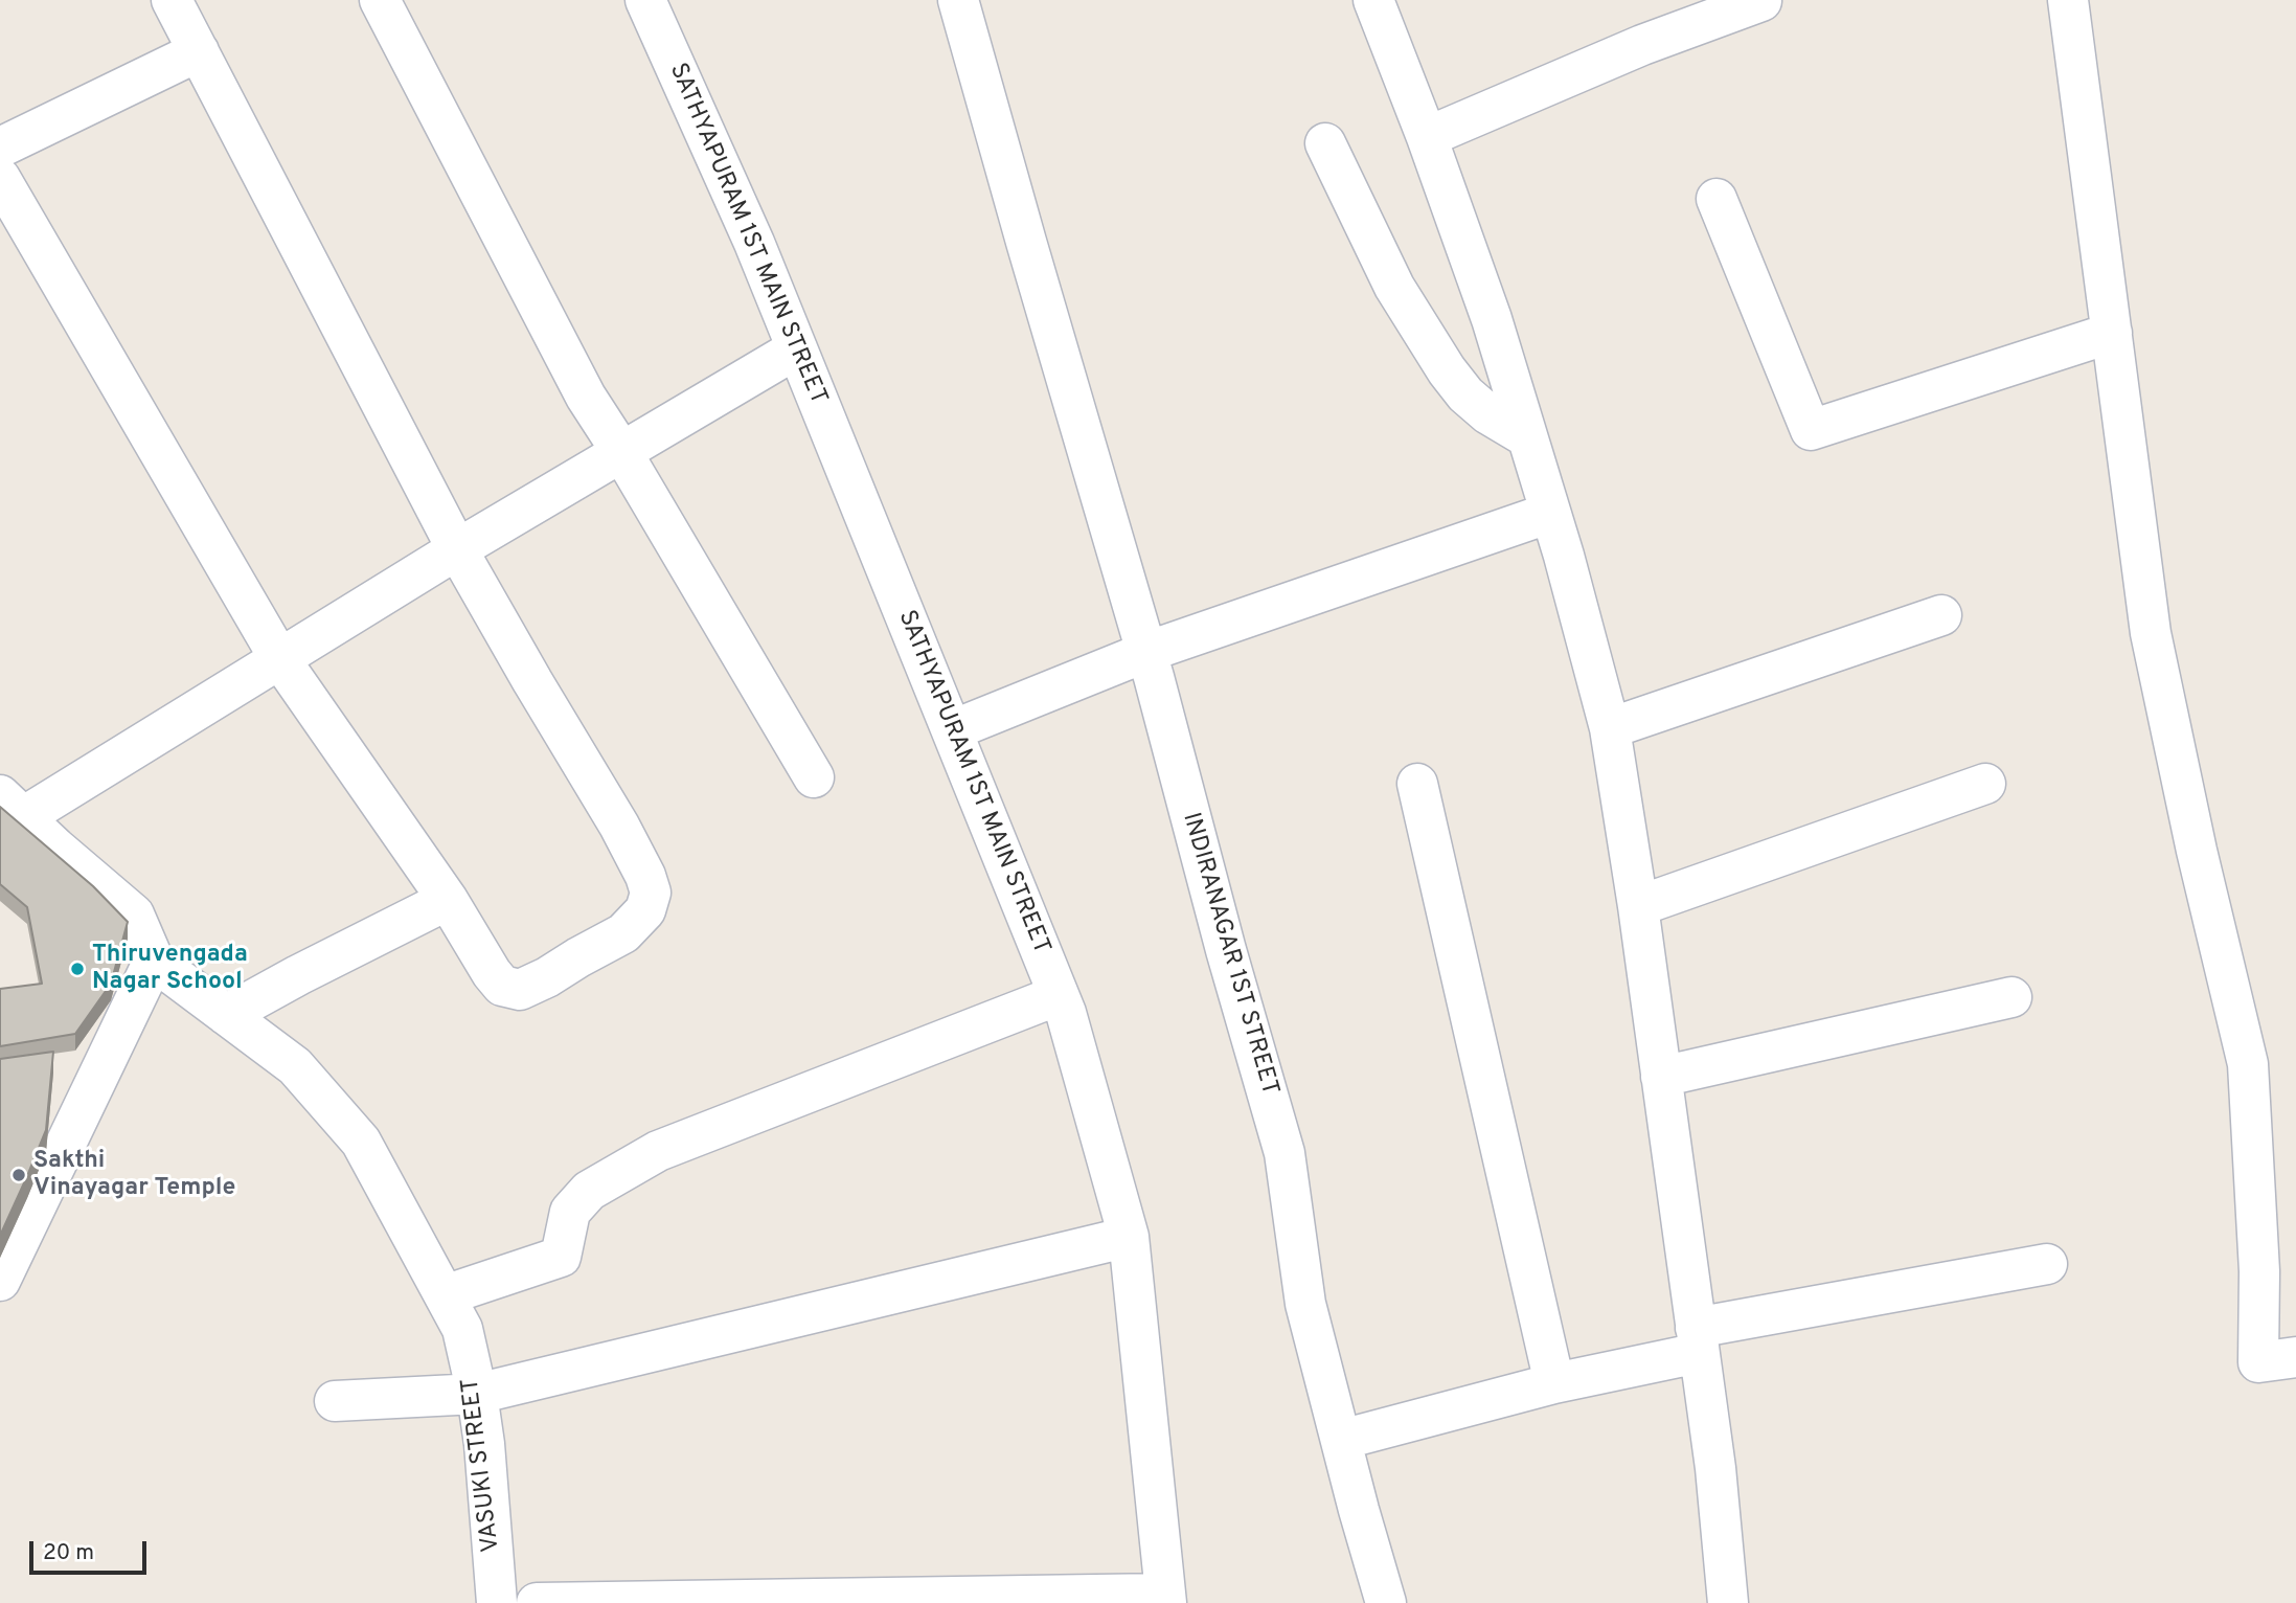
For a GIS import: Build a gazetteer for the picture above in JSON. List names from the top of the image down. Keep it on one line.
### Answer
{"streets":{"street":["SATHYAPURAM 1ST MAIN STREET","INDIRANAGAR 1ST STREET","VASUKI STREET"]},"places":["Thiruvengada Nagar School","Sakthi Vinayagar Temple"],"scale_bar":"20 m"}
